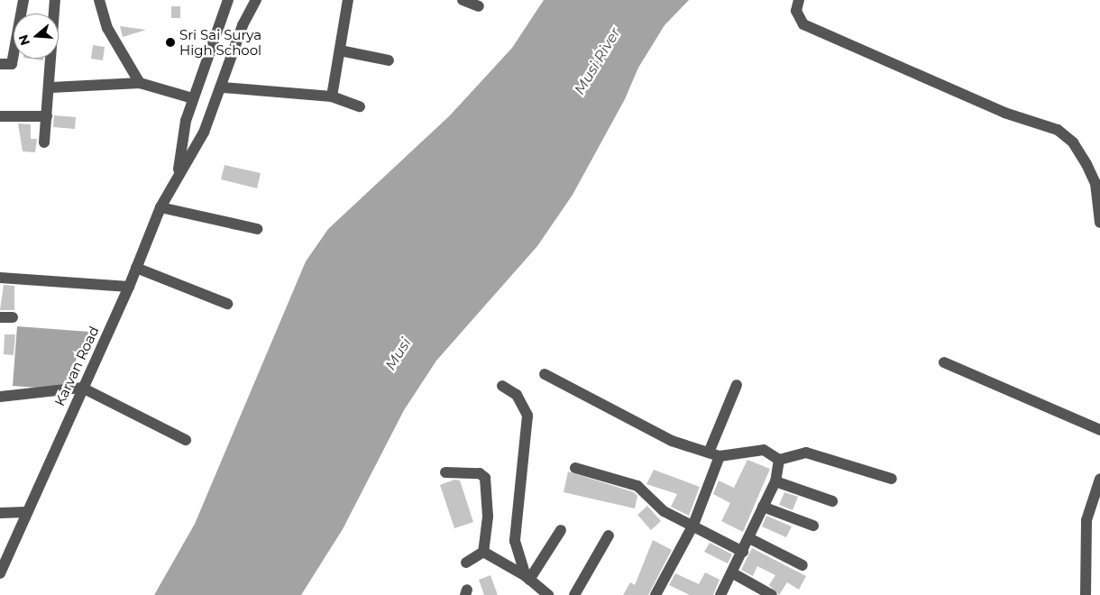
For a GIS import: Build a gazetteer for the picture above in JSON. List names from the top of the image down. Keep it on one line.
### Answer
{"streets":{"street":["Karvan Road"]},"water":["Musi River","Musi"],"places":["Sri Sai Surya High School"],"north":"left"}
